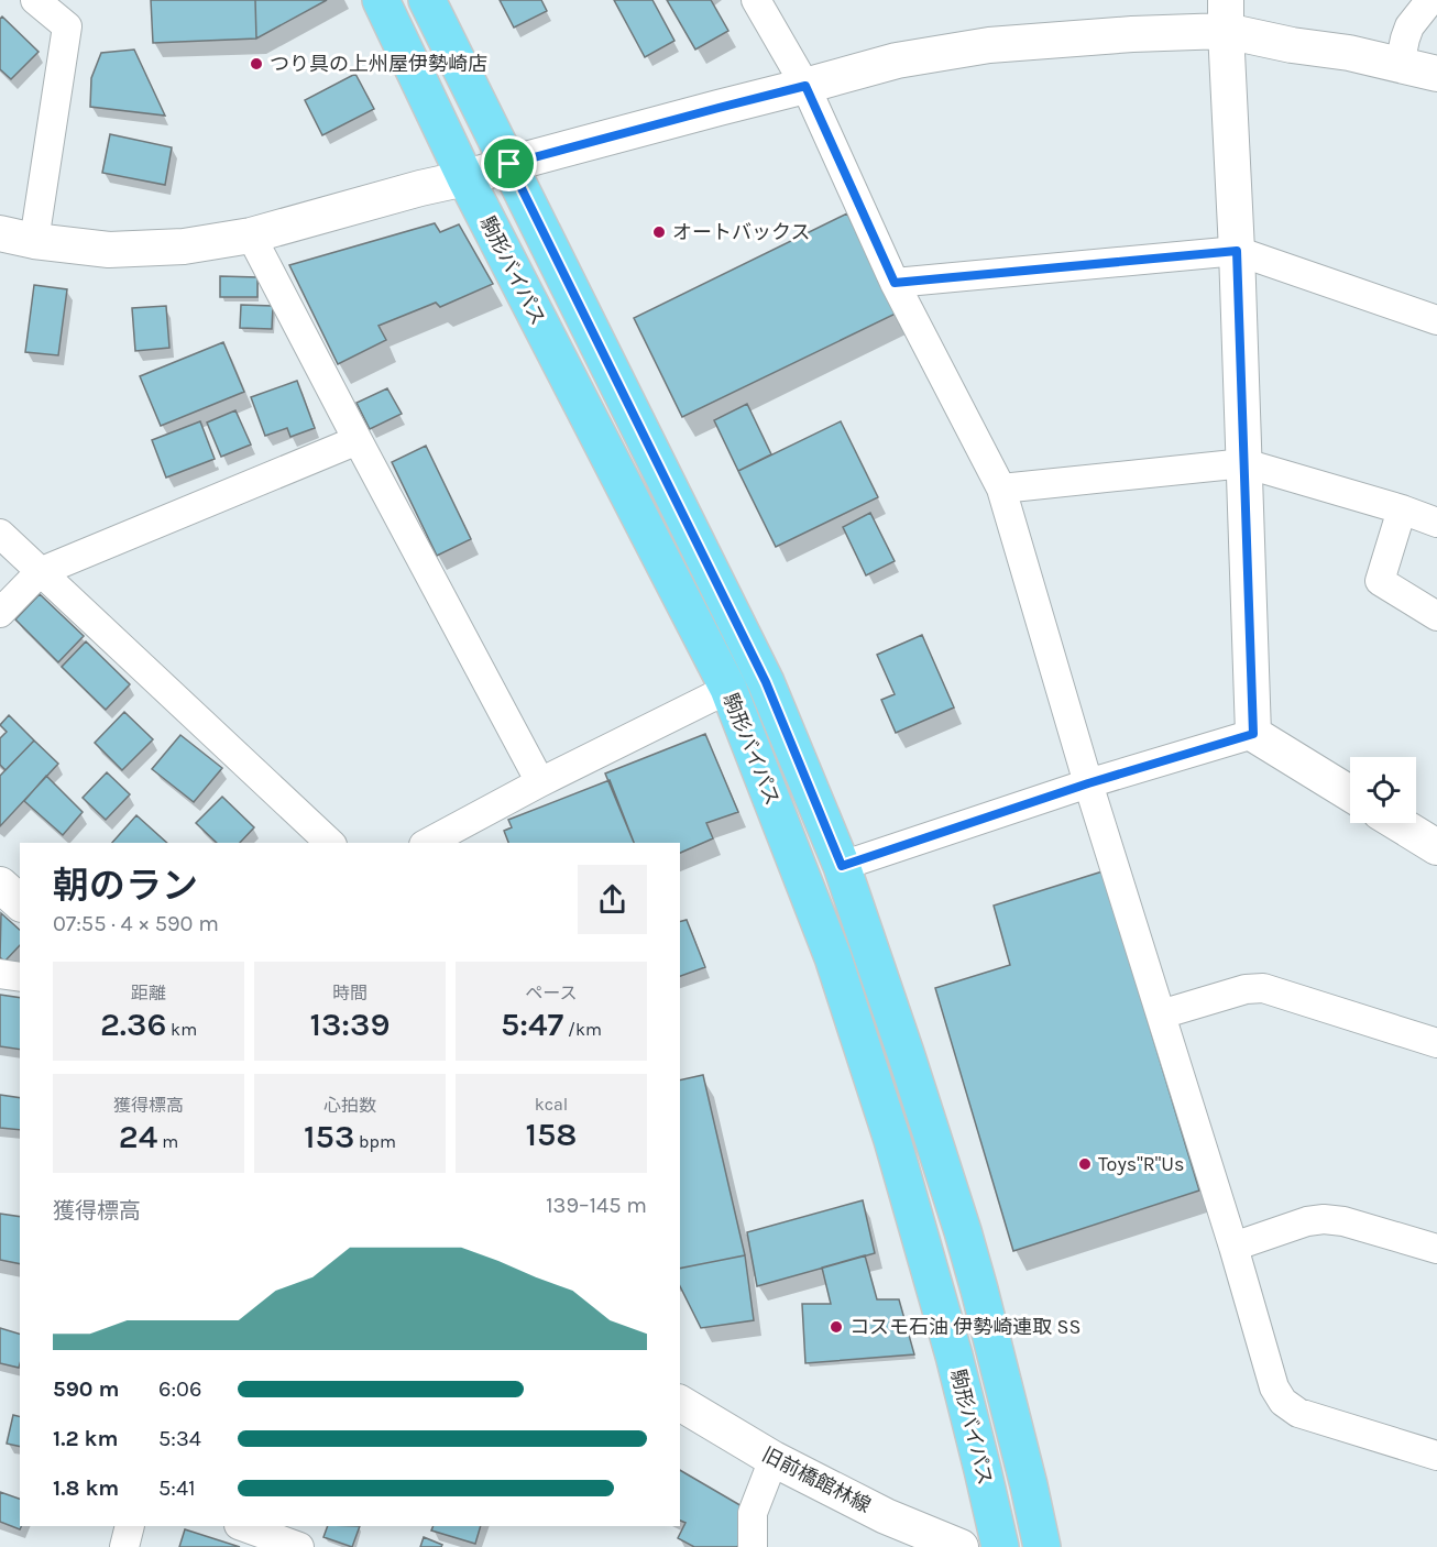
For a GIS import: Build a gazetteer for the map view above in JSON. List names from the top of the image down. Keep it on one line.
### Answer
{"streets":{"main road":["駒形バイパス"],"street":["旧前橋館林線"]},"places":["つり具の上州屋伊勢崎店","オートバックス","Toys\"R\"Us","コスモ石油 伊勢崎連取 SS"],"page":{"heading":["朝のラン","07:55 · 4 × 590 m"],"stats":[["距離","2.36 km"],["時間","13:39"],["ペース","5:47 /km"],["獲得標高","24 m"],["心拍数","153 bpm"],["kcal","158"]],"chart":["獲得標高","139–145 m"],"list":[{"name":"590 m","note":"6:06"},{"name":"1.2 km","note":"5:34"},{"name":"1.8 km","note":"5:41"}]}}
